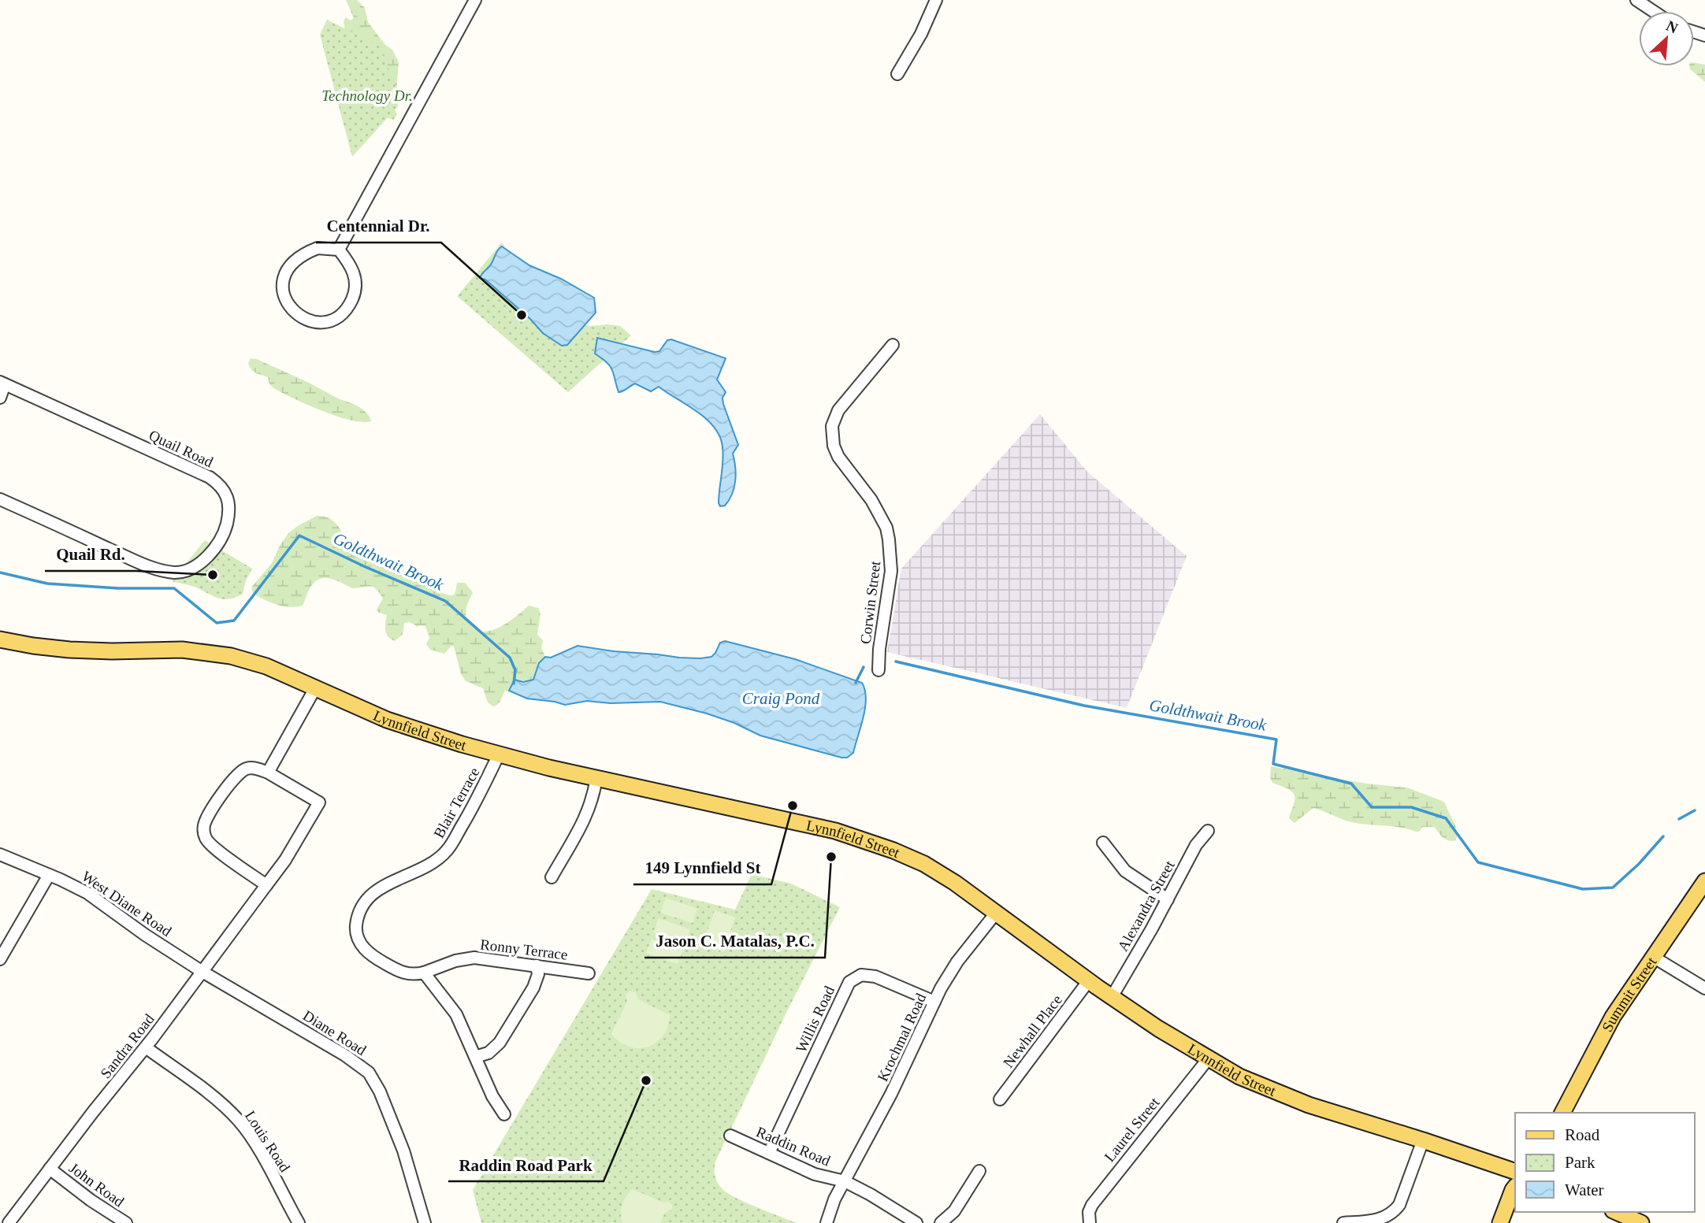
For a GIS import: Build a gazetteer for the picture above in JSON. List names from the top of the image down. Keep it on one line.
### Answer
{"streets":{"main road":["Lynnfield Street","Summit Street"],"street":["Quail Road","Corwin Street","Blair Terrace","West Diane Road","Alexandra Street","Ronny Terrace","Willis Road","Newhall Place","Diane Road","Krochmal Road","Sandra Road","Laurel Street","Louis Road","Raddin Road","John Road"]},"crossings":[["Lynnfield Street","Blair Terrace"],["Lynnfield Street","Alexandra Street"],["Lynnfield Street","Newhall Place"],["Lynnfield Street","Krochmal Road"],["Lynnfield Street","Laurel Street"],["Blair Terrace","Ronny Terrace"],["West Diane Road","Diane Road"],["West Diane Road","Sandra Road"],["Willis Road","Krochmal Road"],["Willis Road","Raddin Road"],["Diane Road","Sandra Road"],["Krochmal Road","Raddin Road"],["Sandra Road","Louis Road"],["Sandra Road","John Road"]],"water":["Goldthwait Brook","Craig Pond"],"parks":["Technology Dr."],"places":["Centennial Dr.","Quail Rd.","149 Lynnfield St","Jason C. Matalas, P.C.","Raddin Road Park"],"legend":["Road","Park","Water"],"north":"top right"}
